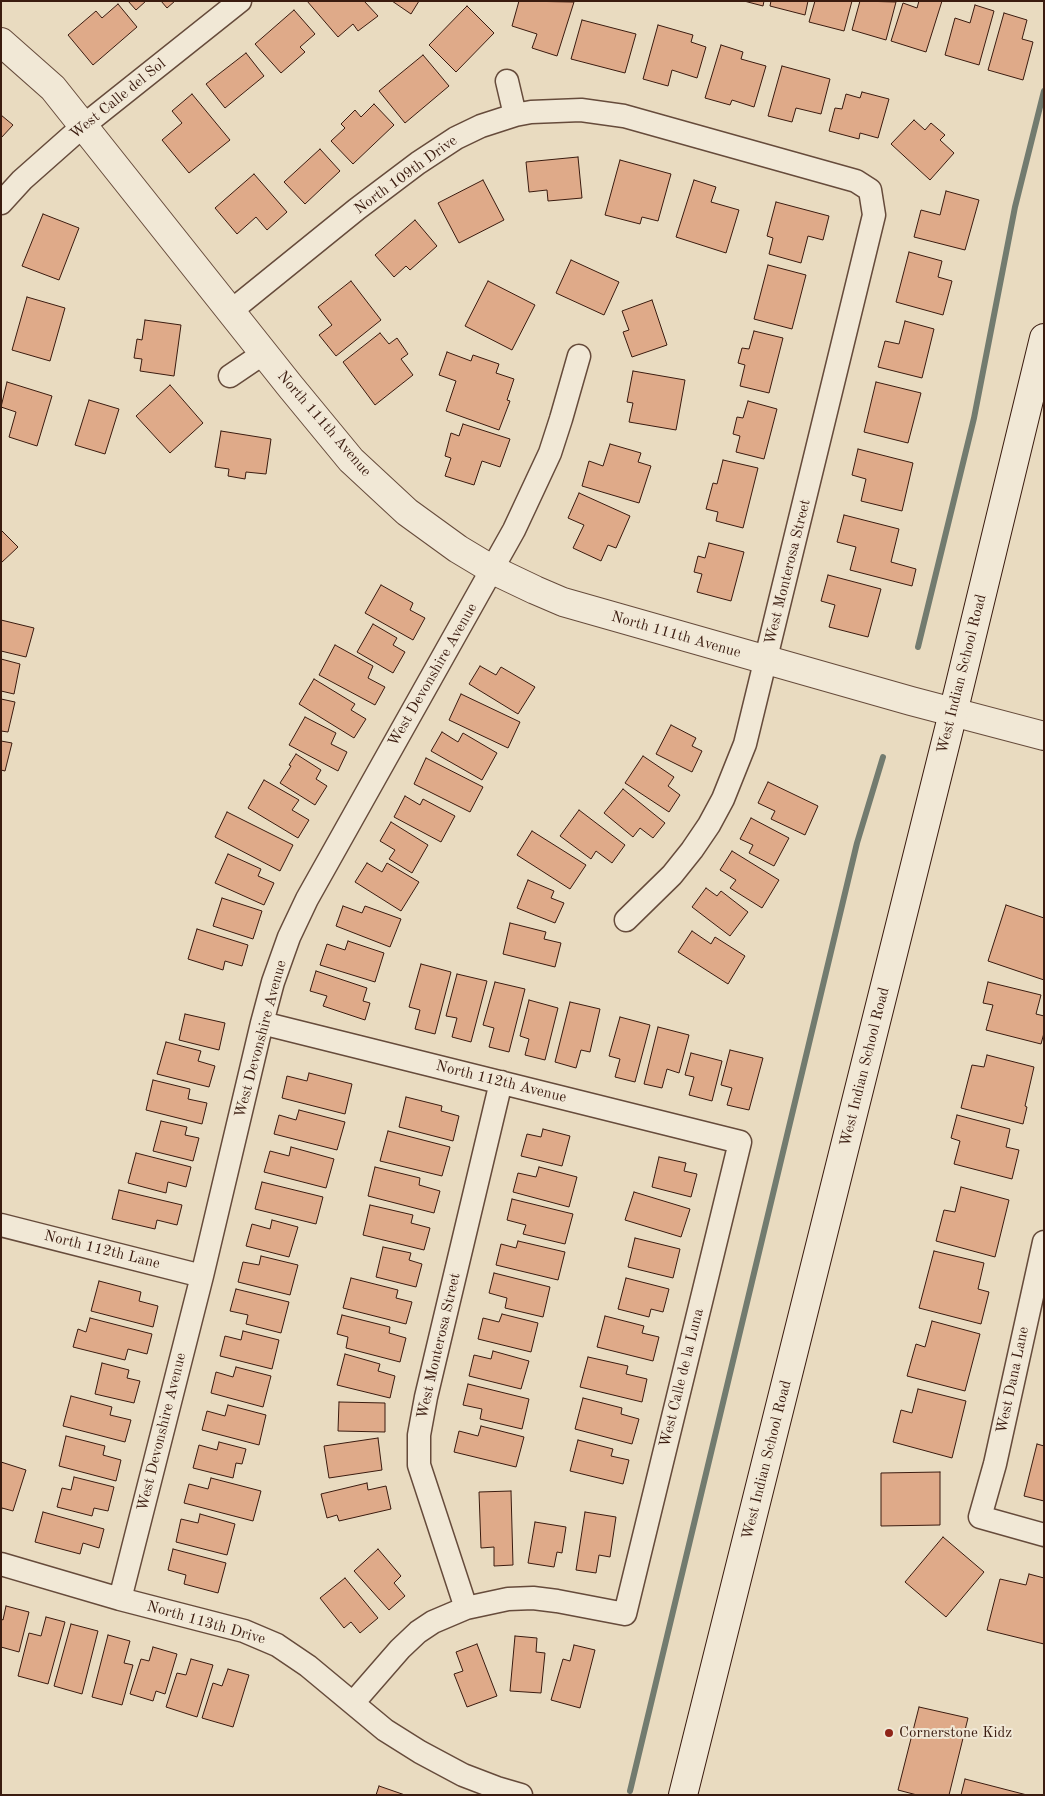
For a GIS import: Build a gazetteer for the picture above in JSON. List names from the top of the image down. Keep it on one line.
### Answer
{"streets":{"main road":["North 111th Avenue","West Indian School Road"],"street":["West Calle del Sol","North 109th Drive","West Monterosa Street","West Devonshire Avenue","North 112th Avenue","North 112th Lane","West Calle de la Luna","West Dana Lane","North 113th Drive"]},"crossings":[["West Calle del Sol","North 111th Avenue"],["North 109th Drive","North 111th Avenue"],["North 109th Drive","West Monterosa Street"],["North 111th Avenue","West Monterosa Street"],["North 111th Avenue","West Indian School Road"],["North 111th Avenue","West Devonshire Avenue"],["West Monterosa Street","North 112th Avenue"],["West Monterosa Street","West Calle de la Luna"],["West Devonshire Avenue","North 112th Avenue"],["West Devonshire Avenue","North 112th Lane"],["West Devonshire Avenue","North 113th Drive"],["North 112th Avenue","West Calle de la Luna"]],"places":["Cornerstone Kidz"]}
